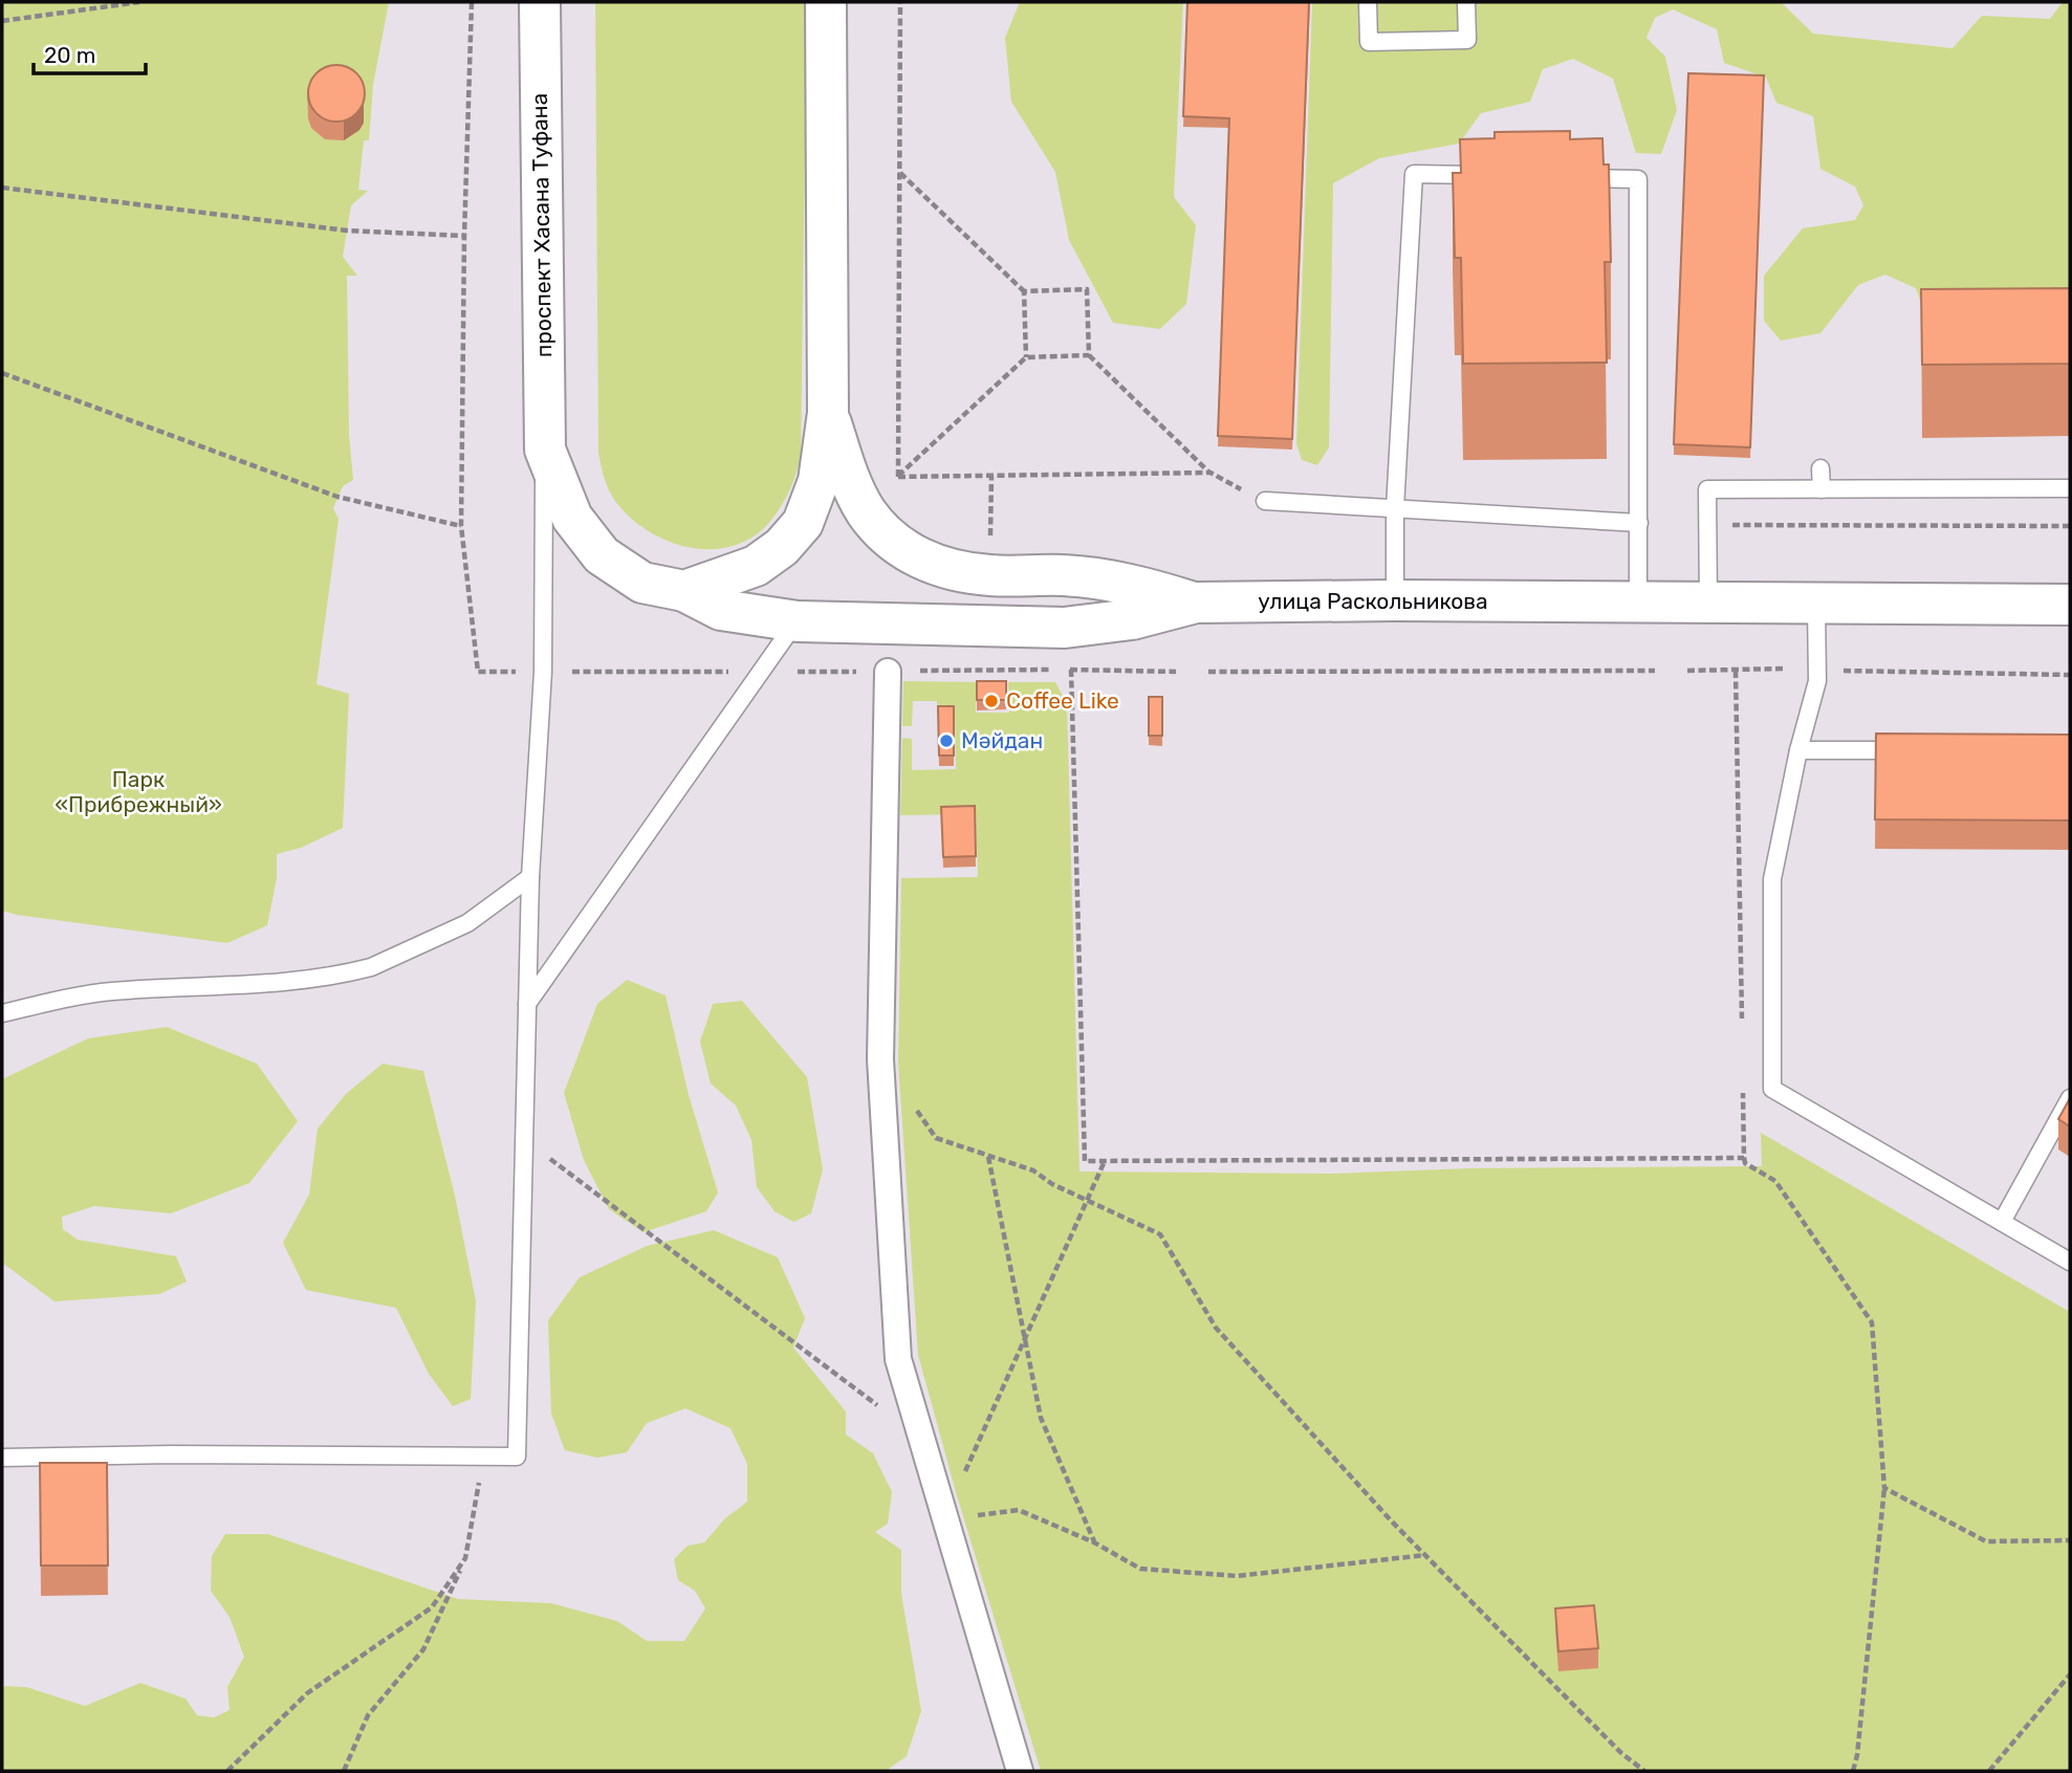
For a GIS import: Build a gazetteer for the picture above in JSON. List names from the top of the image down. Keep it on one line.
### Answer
{"streets":{"street":["проспект Хасана Туфана","улица Раскольникова"]},"crossings":[["проспект Хасана Туфана","улица Раскольникова"]],"parks":["Парк «Прибрежный»"],"places":["Coffee Like","Мәйдан"],"scale_bar":"20 m"}
